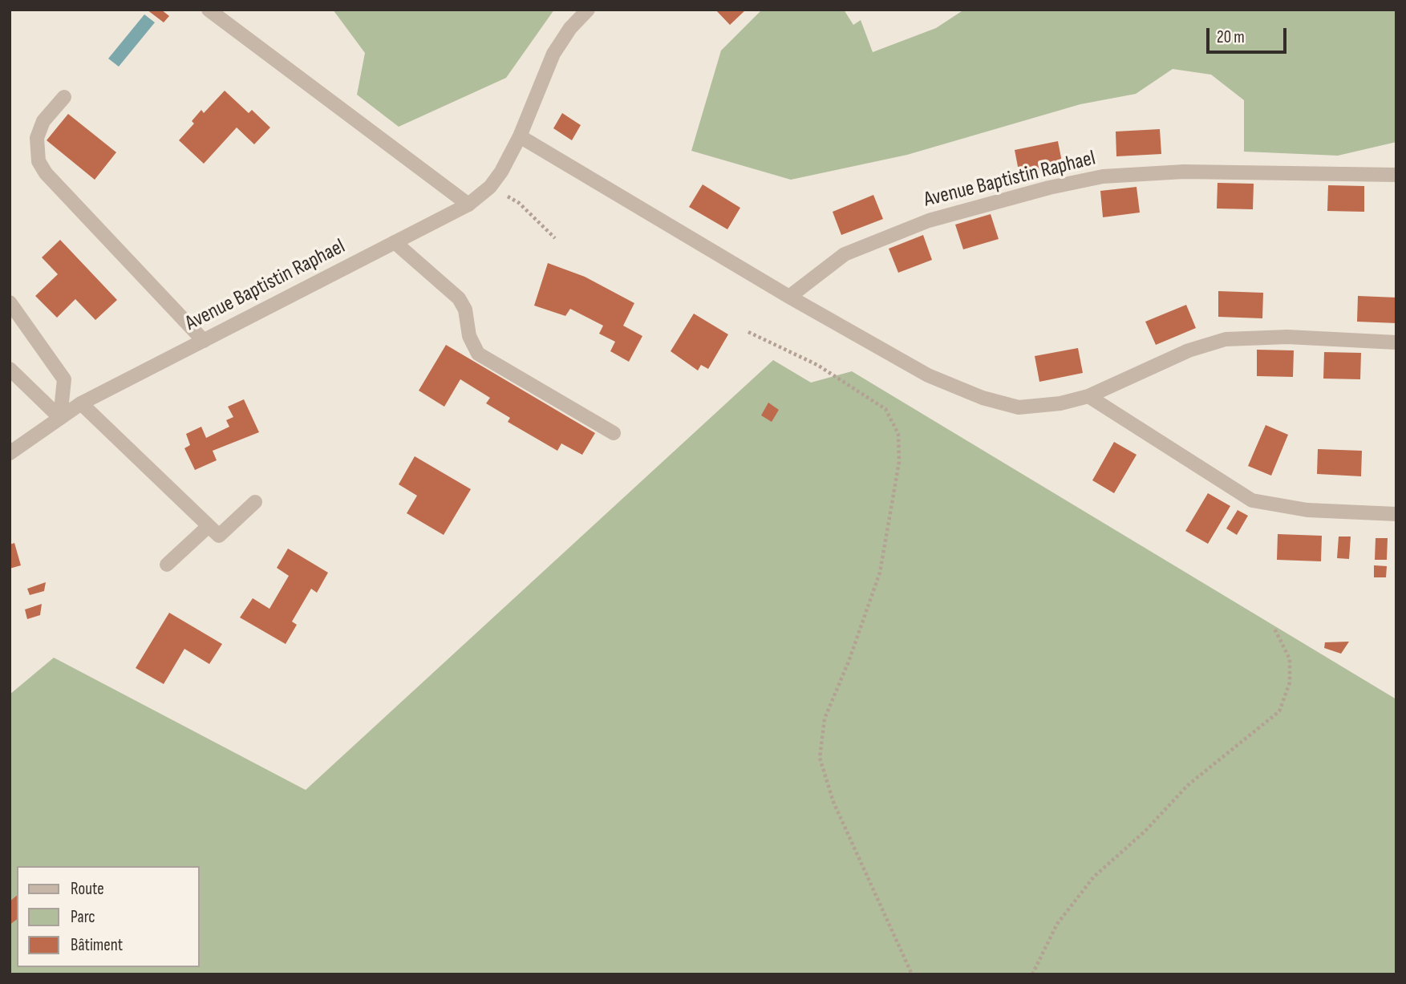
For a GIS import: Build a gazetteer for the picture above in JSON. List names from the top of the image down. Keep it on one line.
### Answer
{"streets":{"street":["Avenue Baptistin Raphael"]},"legend":["Route","Parc","Bâtiment"],"scale_bar":"20 m"}
